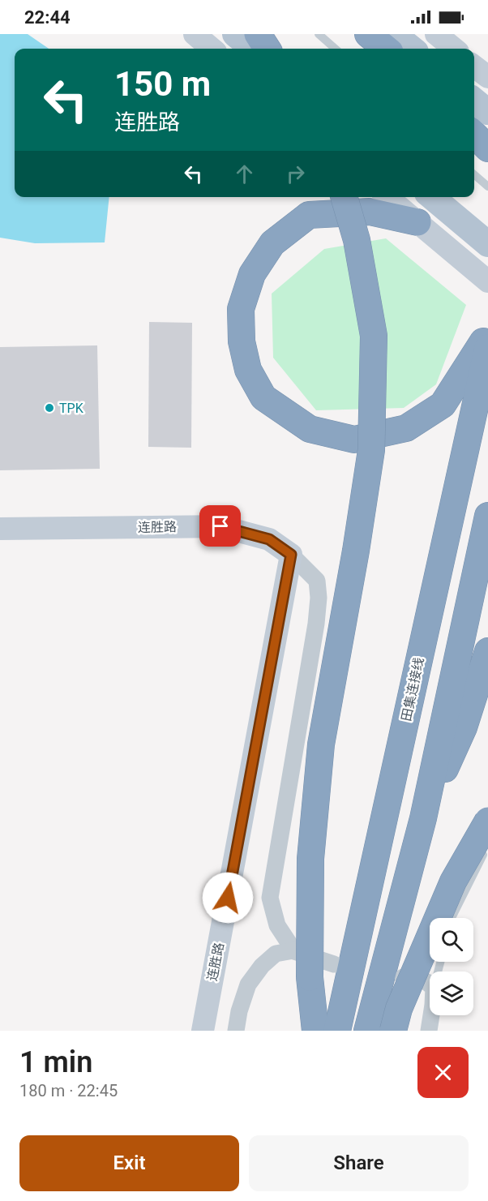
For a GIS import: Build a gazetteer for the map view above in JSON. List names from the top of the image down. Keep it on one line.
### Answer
{"streets":{"highway":["田集连接线"],"street":["连胜路"]},"places":["TPK"],"page":{"status":"22:44","turn":["150 m","连胜路"],"heading":["1 min","180 m · 22:45"],"buttons":["Exit","Share"]}}
